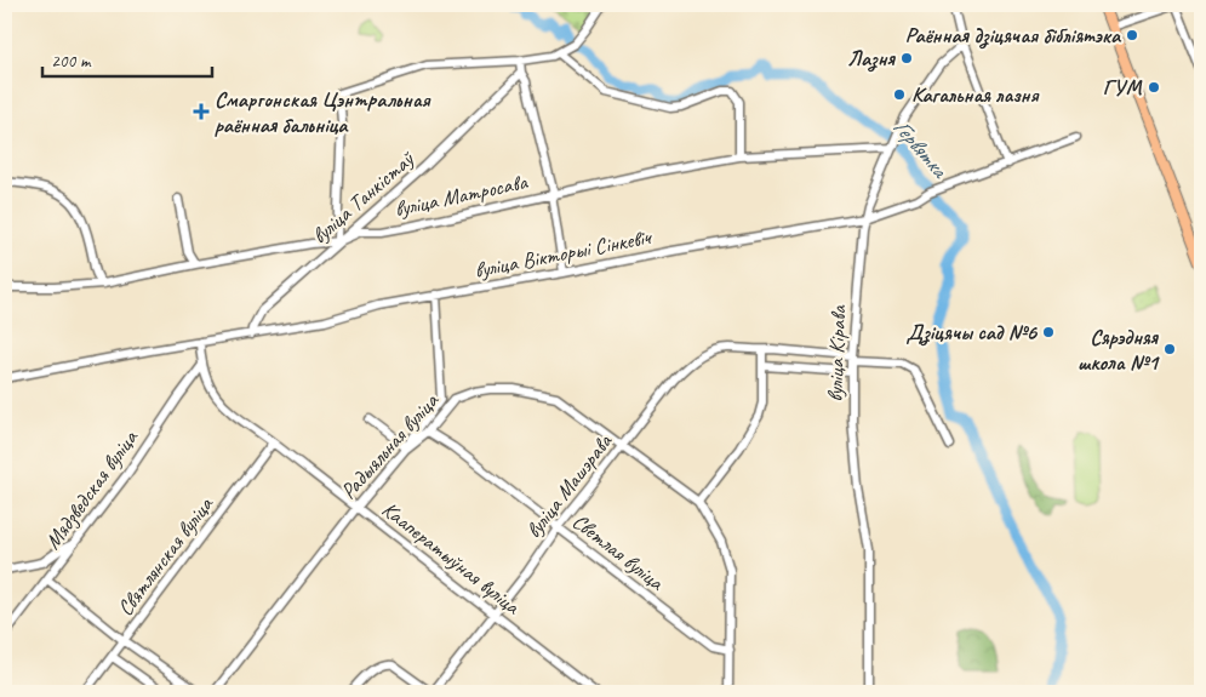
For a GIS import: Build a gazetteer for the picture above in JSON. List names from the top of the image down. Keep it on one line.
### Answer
{"streets":{"street":["вуліца Матросава","вуліца Танкістаў","вуліца Вікторыі Сінкевіч","вуліца Кірава","Радыяльная вуліца","вуліца Машэрава","Мядзведская вуліца","Светлая вуліца","Святлянская вуліца","Кааператыўная вуліца"]},"crossings":[["вуліца Матросава","вуліца Танкістаў"],["вуліца Матросава","вуліца Кірава"],["вуліца Танкістаў","вуліца Вікторыі Сінкевіч"],["вуліца Вікторыі Сінкевіч","вуліца Кірава"],["вуліца Вікторыі Сінкевіч","Кааператыўная вуліца"],["вуліца Кірава","вуліца Машэрава"],["Радыяльная вуліца","вуліца Машэрава"],["Радыяльная вуліца","Светлая вуліца"],["Радыяльная вуліца","Кааператыўная вуліца"],["вуліца Машэрава","Светлая вуліца"],["вуліца Машэрава","Кааператыўная вуліца"],["Мядзведская вуліца","Кааператыўная вуліца"],["Святлянская вуліца","Кааператыўная вуліца"]],"water":["Гервятка"],"places":{"other":["Раённая дзіцячая бібліятэка","Лазня","ГУМ","Кагальная лазня","Дзіцячы сад №6","Сярэдняя школа №1"],"health":["Смаргонская Цэнтральная раённая бальніца"]},"scale_bar":"200 m"}
